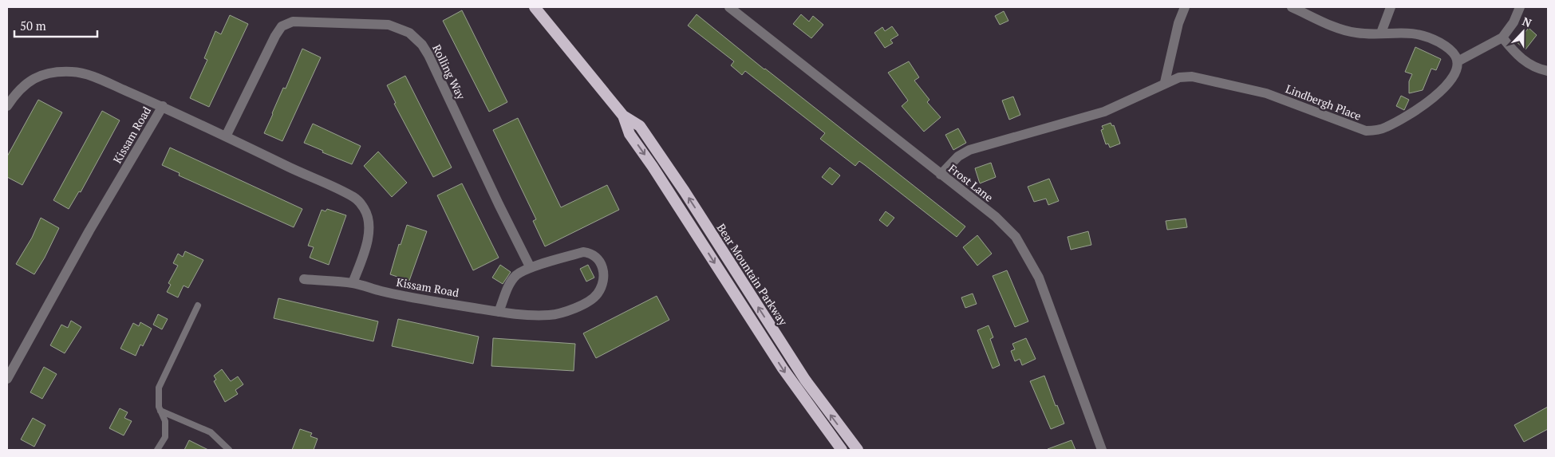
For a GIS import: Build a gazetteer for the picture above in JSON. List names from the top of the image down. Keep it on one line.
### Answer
{"streets":{"highway":["Bear Mountain Parkway"],"street":["Rolling Way","Lindbergh Place","Kissam Road","Frost Lane"]},"crossings":[["Rolling Way","Kissam Road"],["Lindbergh Place","Frost Lane"]],"scale_bar":"50 m","north":"top"}
